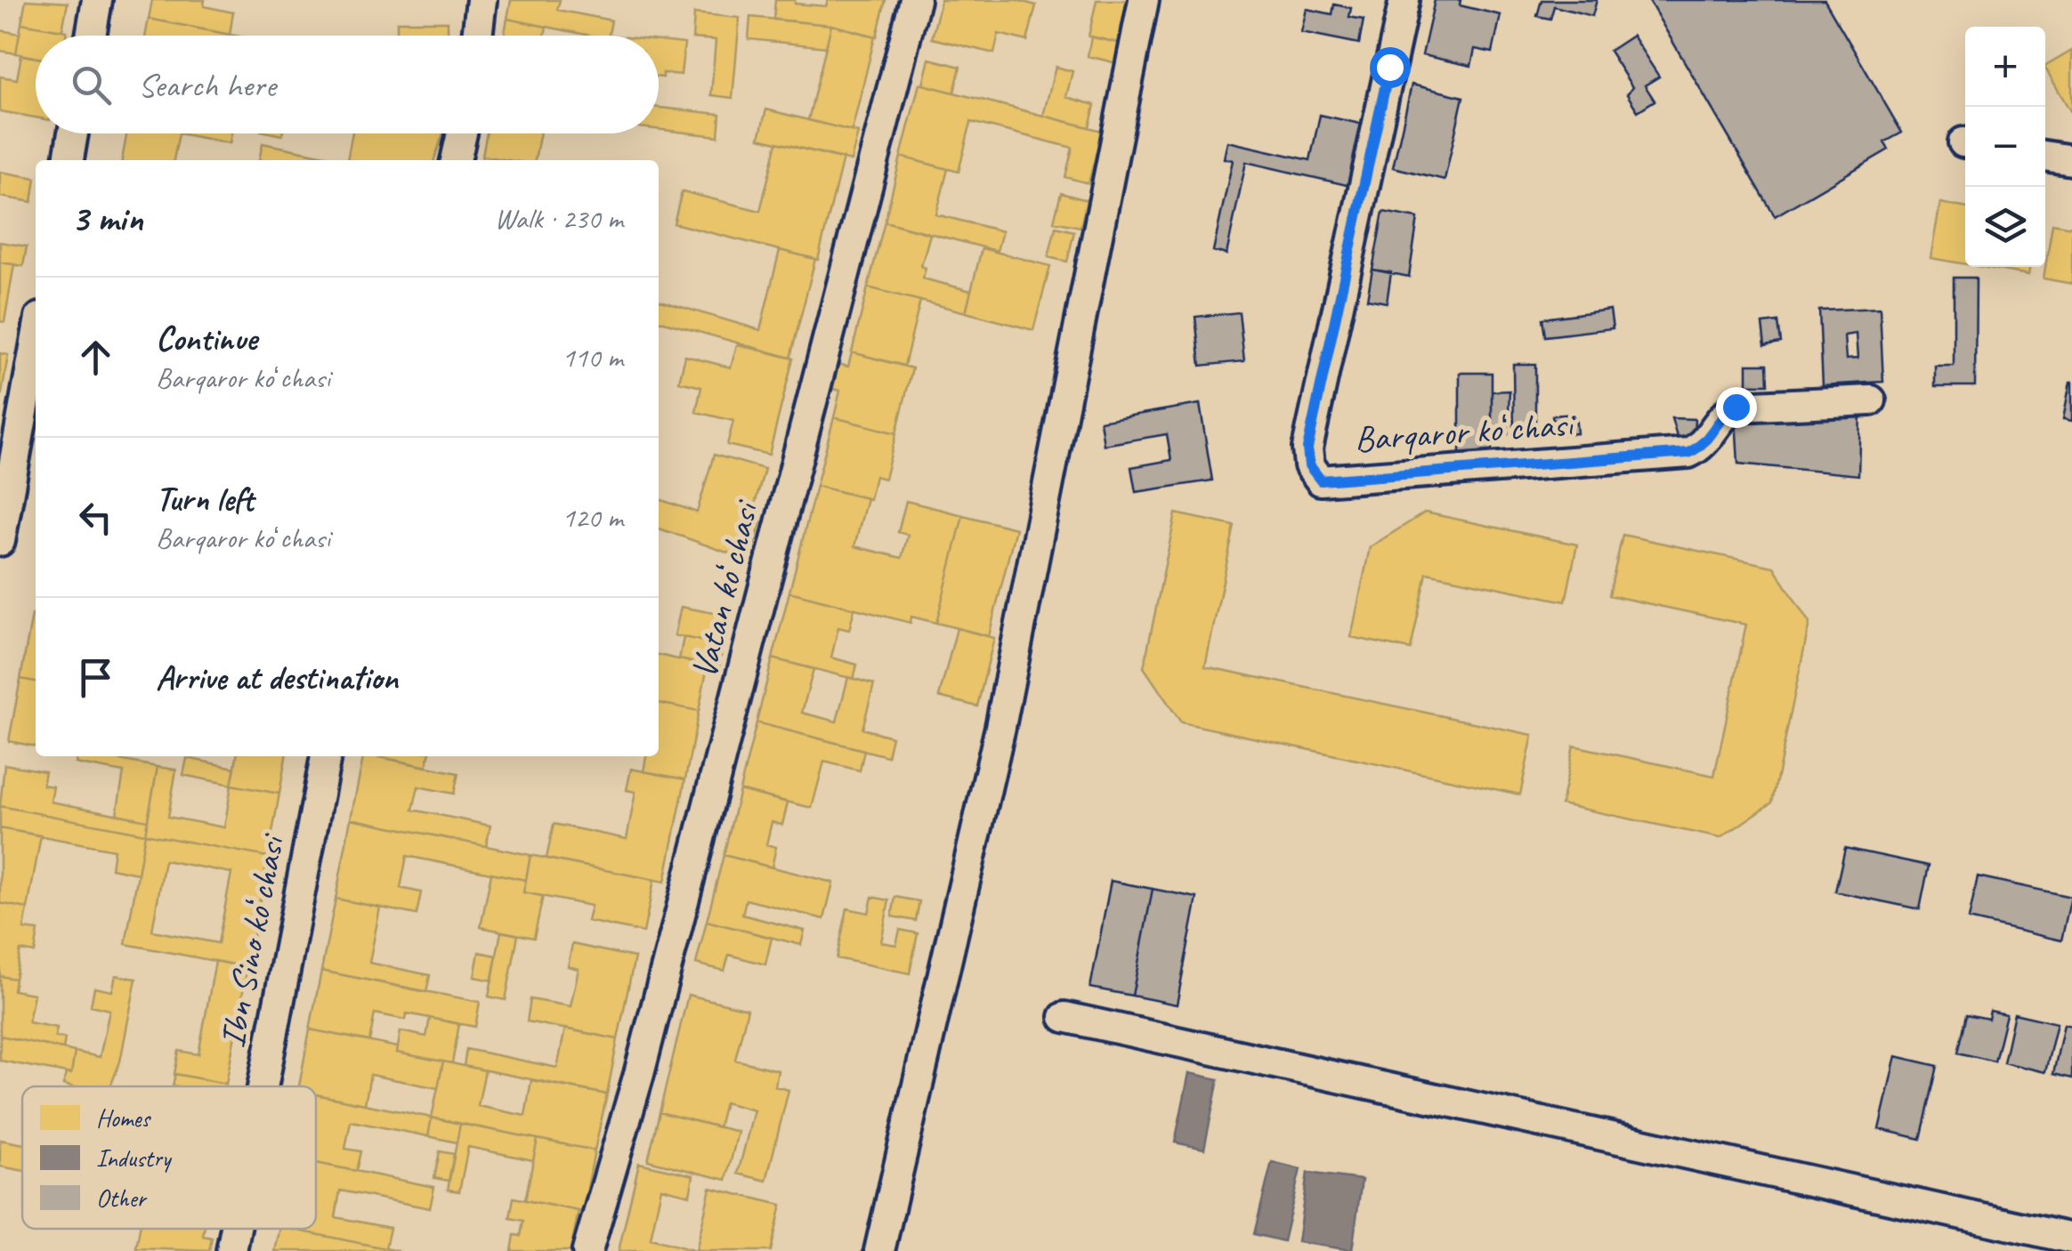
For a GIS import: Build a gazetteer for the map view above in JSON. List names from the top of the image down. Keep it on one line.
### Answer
{"streets":{"street":["Barqaror koʻchasi","Vatan koʻchasi","Ibn Sino koʻchasi"]},"legend":["Homes","Industry","Other"],"page":{"map_buttons":["+","−"],"search":"Search here","heading":["3 min","Walk · 230 m"],"list":[["Continue","Barqaror koʻchasi","110 m"],["Turn left","Barqaror koʻchasi","120 m"],"Arrive at destination"]}}
